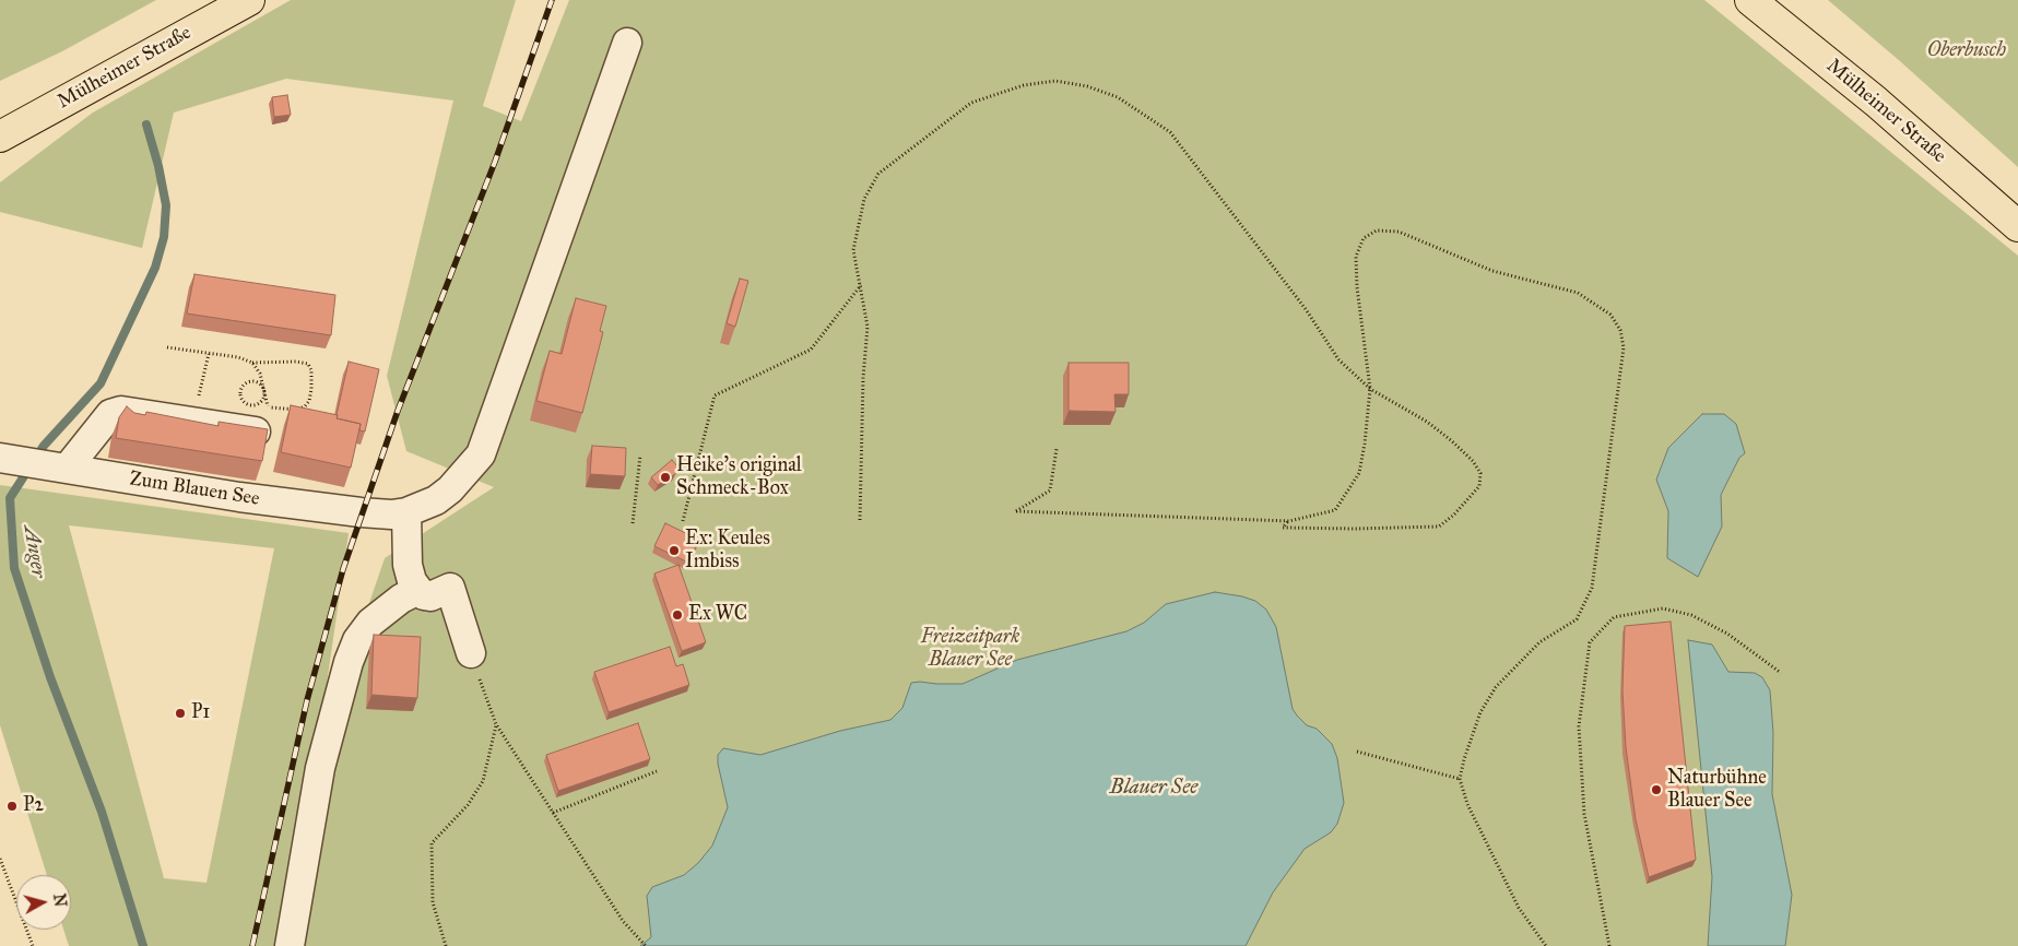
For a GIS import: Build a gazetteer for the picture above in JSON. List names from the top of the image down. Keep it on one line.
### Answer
{"streets":{"main road":["Mülheimer Straße"],"street":["Zum Blauen See"]},"water":["Anger","Blauer See"],"parks":["Oberbusch","Freizeitpark Blauer See"],"places":["Heike's original Schmeck-Box","Ex: Keules Imbiss","Ex WC","P1","Naturbühne Blauer See","P2"],"north":"right"}
